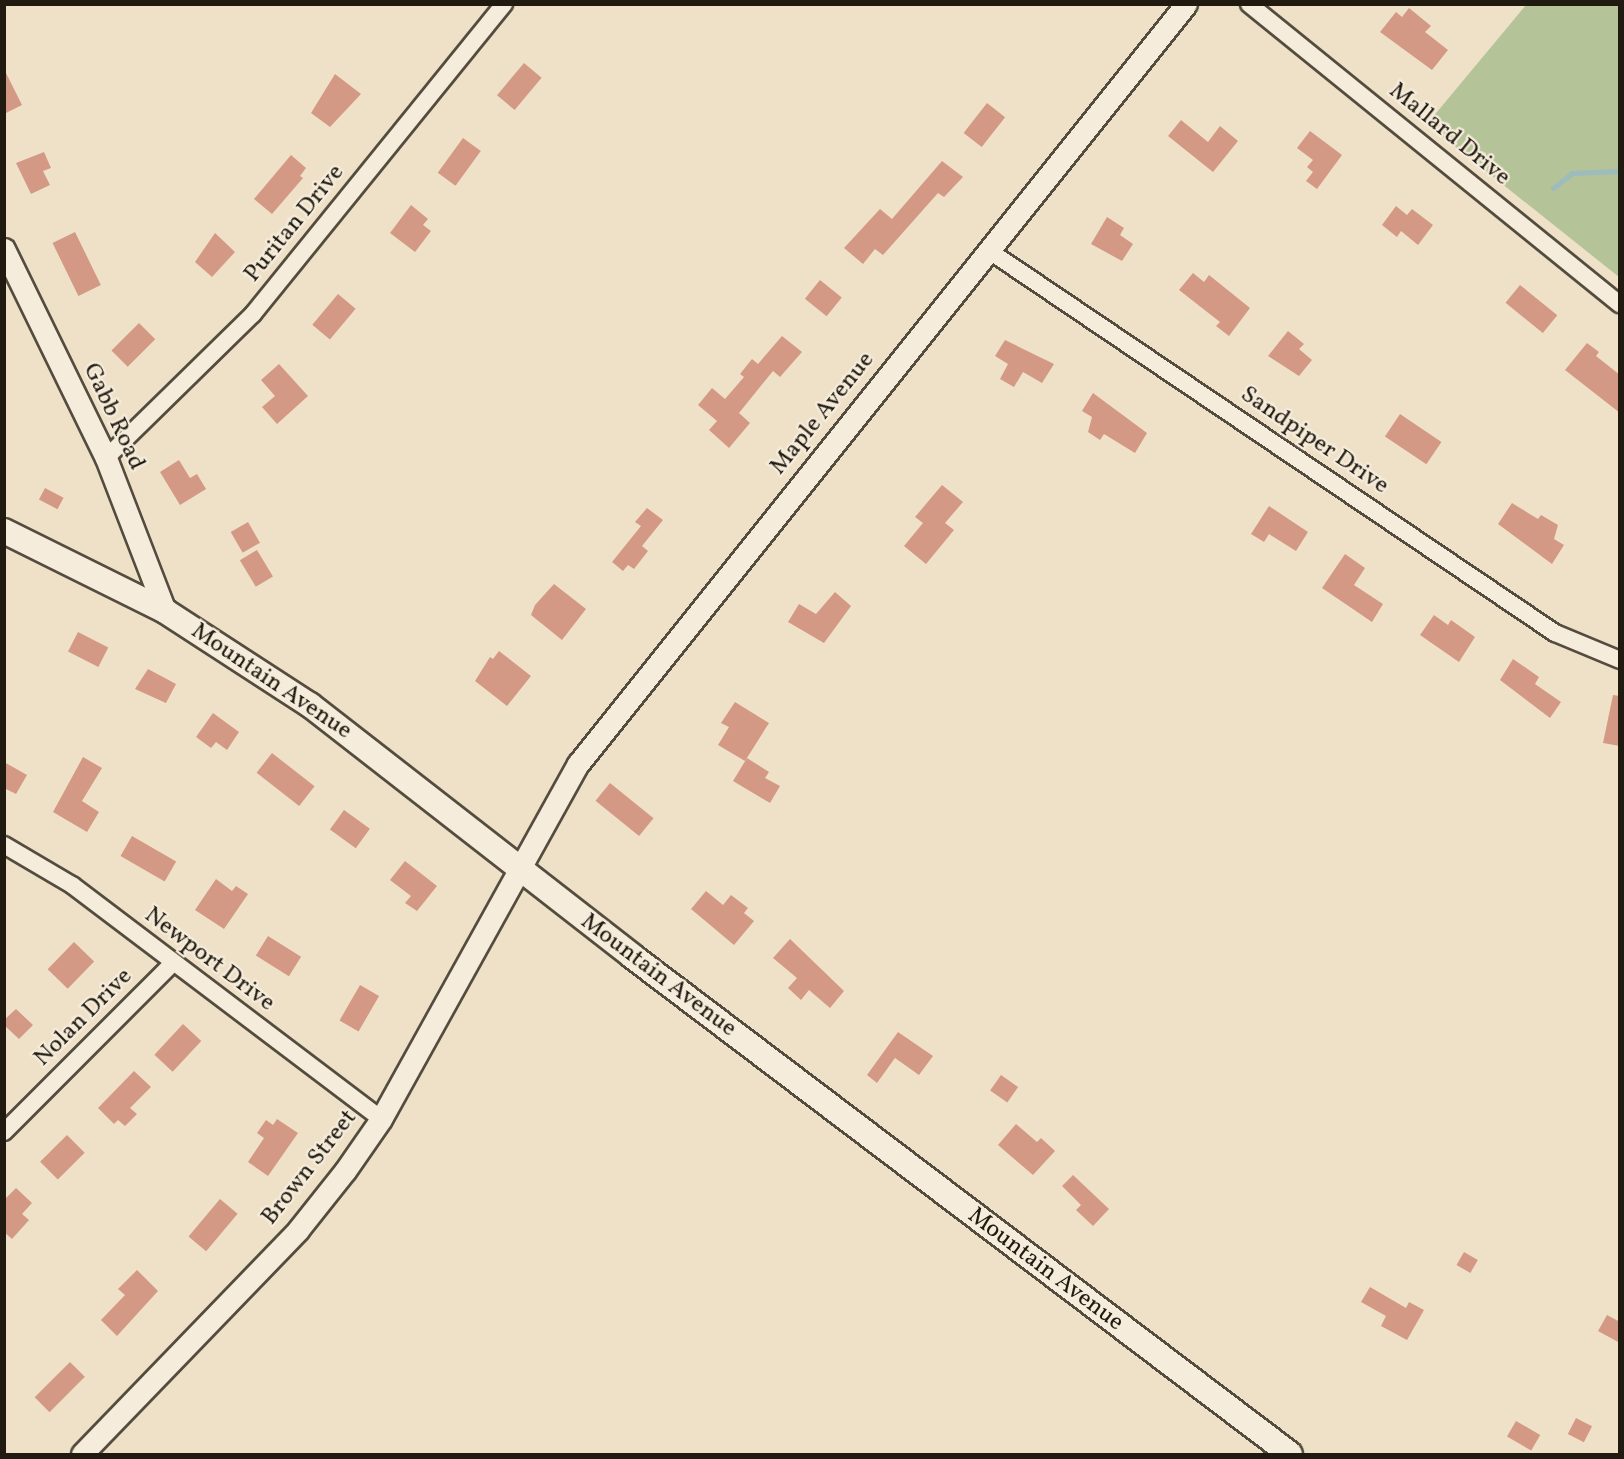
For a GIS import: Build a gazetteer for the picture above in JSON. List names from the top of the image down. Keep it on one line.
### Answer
{"streets":{"main road":["Mountain Avenue"],"street":["Mallard Drive","Puritan Drive","Maple Avenue","Gabb Road","Sandpiper Drive","Newport Drive","Nolan Drive","Brown Street"]},"crossings":[["Puritan Drive","Gabb Road"],["Maple Avenue","Sandpiper Drive"],["Maple Avenue","Mountain Avenue"],["Maple Avenue","Brown Street"],["Gabb Road","Mountain Avenue"],["Mountain Avenue","Brown Street"],["Newport Drive","Nolan Drive"],["Newport Drive","Brown Street"]]}
